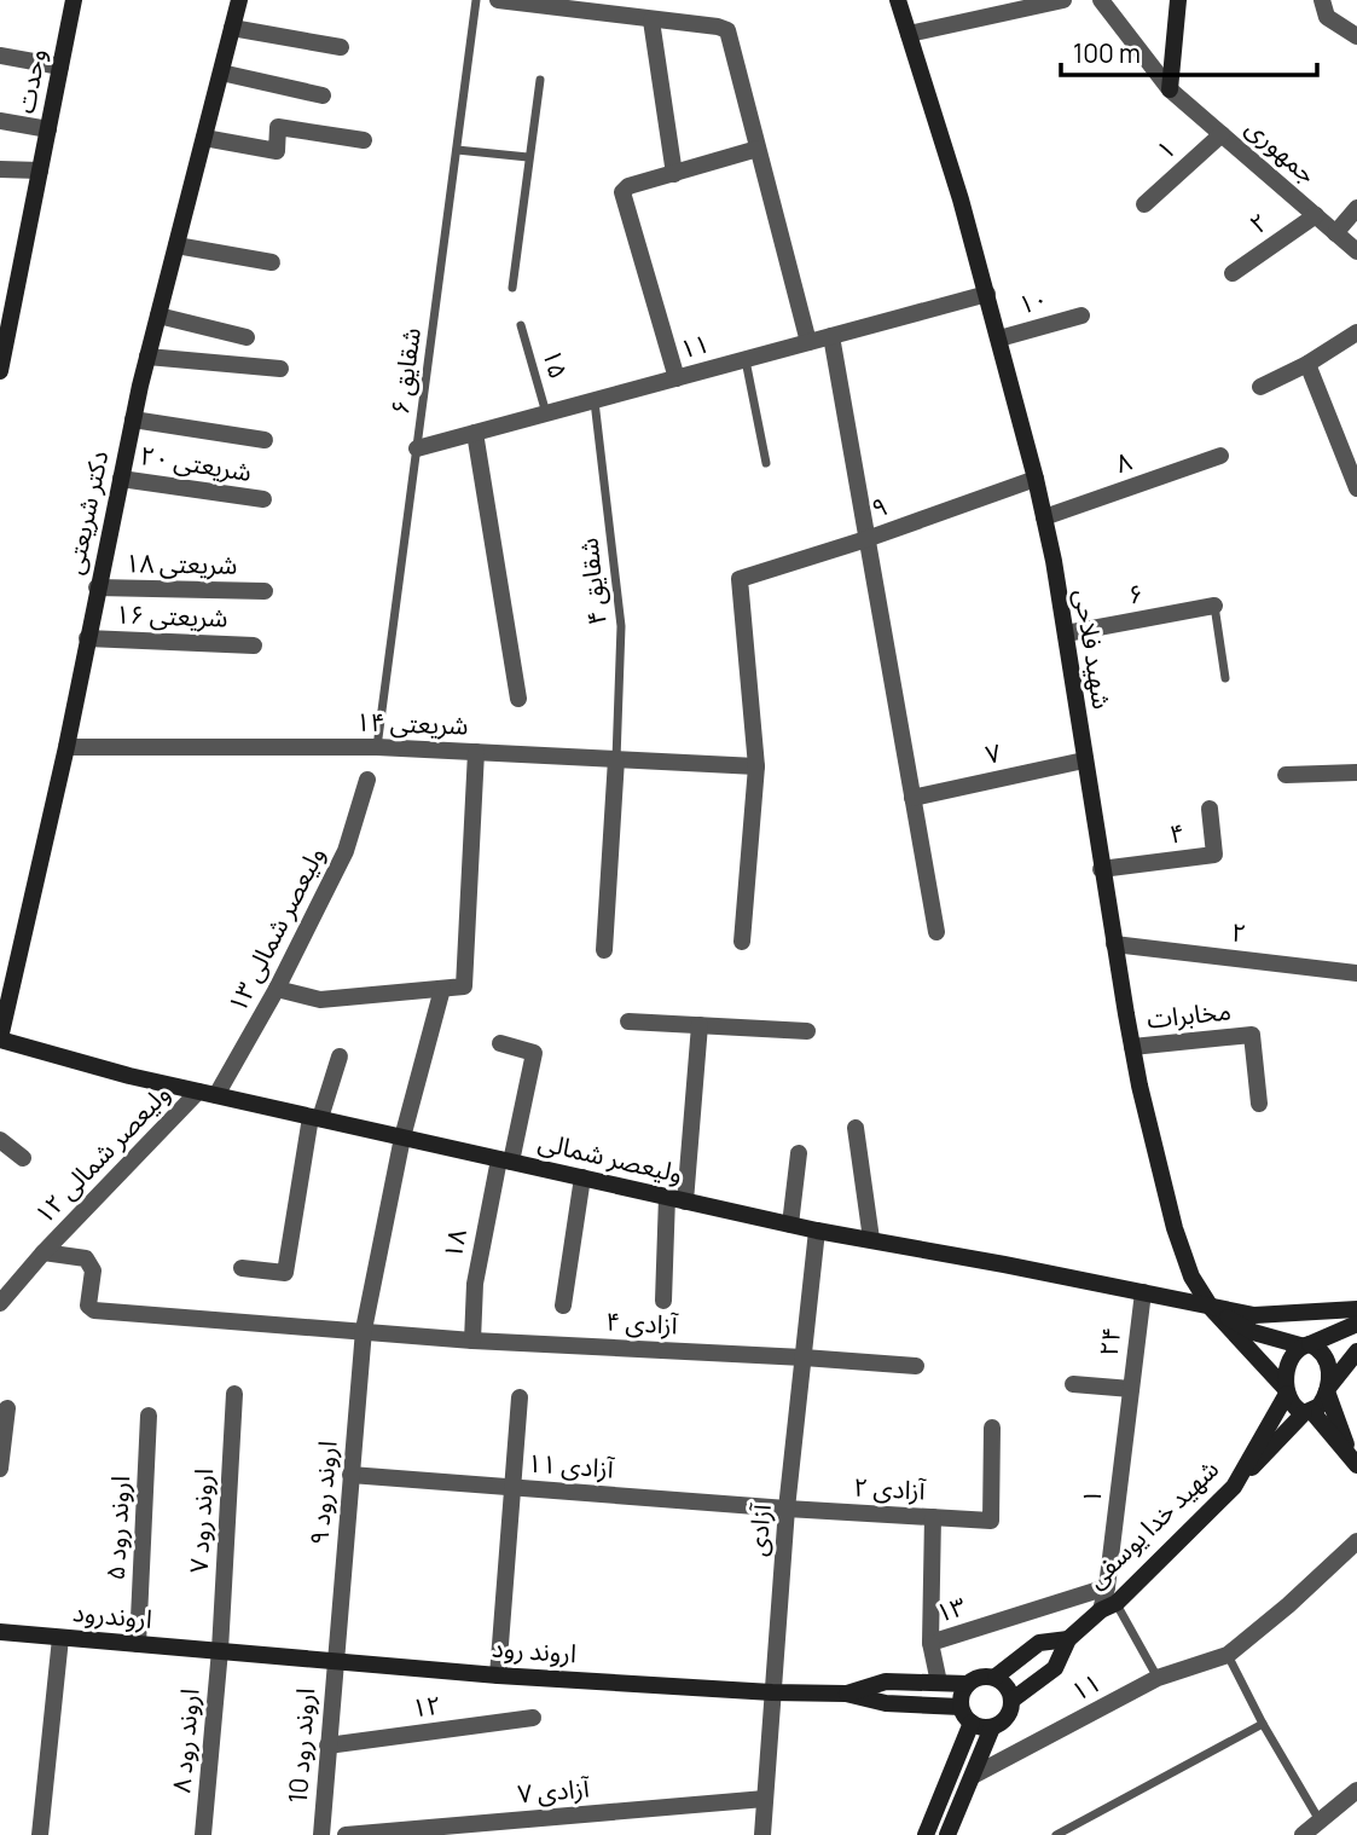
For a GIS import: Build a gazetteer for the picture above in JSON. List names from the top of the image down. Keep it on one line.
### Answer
{"streets":{"street":["وحدت","۱","جمهوری","۲","۱۰","۱۱","۸","شریعتی ۲۰","۹","دکتر شریعتی","شریعتی ۱۸","۶","شریعتی ۱۶","شهید فلاحی","شریعتی ۱۴","۷","۴","ولیعصر شمالی ۱۳","مخابرات","ولیعصر شمالی ۱۲","ولیعصر شمالی","۱۸","آزادی ۴","۲۴","آزادی ۱۱","آزادی ۲","اروند رود ۹","اروند رود ۷","شهید خدا یوسفی","اروند رود ۵","آزادی","۱۳","اروندرود","اروند رود","۱۲","اروند رود ۸","اروند رود 10","آزادی ۷"],"lane":["۱۵","شقایق ۶","شقایق ۴"]},"crossings":[["۱","جمهوری"],["۱","۲۴"],["۱","شهید خدا یوسفی"],["۱","۱۳"],["جمهوری","۲"],["۲","شهید فلاحی"],["۱۰","شهید فلاحی"],["۱۱","۱۵"],["۱۱","شقایق ۶"],["۱۱","شقایق ۴"],["۱۱","شهید فلاحی"],["شقایق ۶","شریعتی ۱۴"],["۸","شهید فلاحی"],["شریعتی ۲۰","دکتر شریعتی"],["۹","شهید فلاحی"],["۹","شریعتی ۱۴"],["دکتر شریعتی","شریعتی ۱۸"],["دکتر شریعتی","شریعتی ۱۶"],["دکتر شریعتی","شریعتی ۱۴"],["دکتر شریعتی","ولیعصر شمالی"],["شقایق ۴","شریعتی ۱۴"],["۶","شهید فلاحی"],["شهید فلاحی","۷"],["شهید فلاحی","۴"],["شهید فلاحی","مخابرات"],["شهید فلاحی","ولیعصر شمالی"],["شهید فلاحی","شهید خدا یوسفی"],["ولیعصر شمالی ۱۳","ولیعصر شمالی"],["ولیعصر شمالی ۱۲","ولیعصر شمالی"],["ولیعصر شمالی ۱۲","آزادی ۴"],["ولیعصر شمالی","۱۸"],["ولیعصر شمالی","۲۴"],["ولیعصر شمالی","اروند رود ۹"],["ولیعصر شمالی","آزادی"],["۱۸","آزادی ۴"],["آزادی ۴","اروند رود ۹"],["آزادی ۴","آزادی"],["آزادی ۱۱","آزادی ۲"],["آزادی ۱۱","اروند رود ۹"],["آزادی ۱۱","آزادی"],["آزادی ۲","آزادی"],["آزادی ۲","۱۳"],["اروند رود ۹","اروند رود"],["اروند رود ۹","اروند رود 10"],["اروند رود ۷","اروندرود"],["اروند رود ۷","اروند رود"],["اروند رود ۷","اروند رود ۸"],["شهید خدا یوسفی","۱۳"],["شهید خدا یوسفی","اروند رود"],["اروند رود ۵","اروندرود"],["آزادی","اروند رود"],["آزادی","آزادی ۷"],["اروندرود","اروند رود"],["اروندرود","اروند رود ۸"],["اروند رود","اروند رود ۸"],["اروند رود","اروند رود 10"],["۱۲","اروند رود 10"]],"scale_bar":"100 m"}
